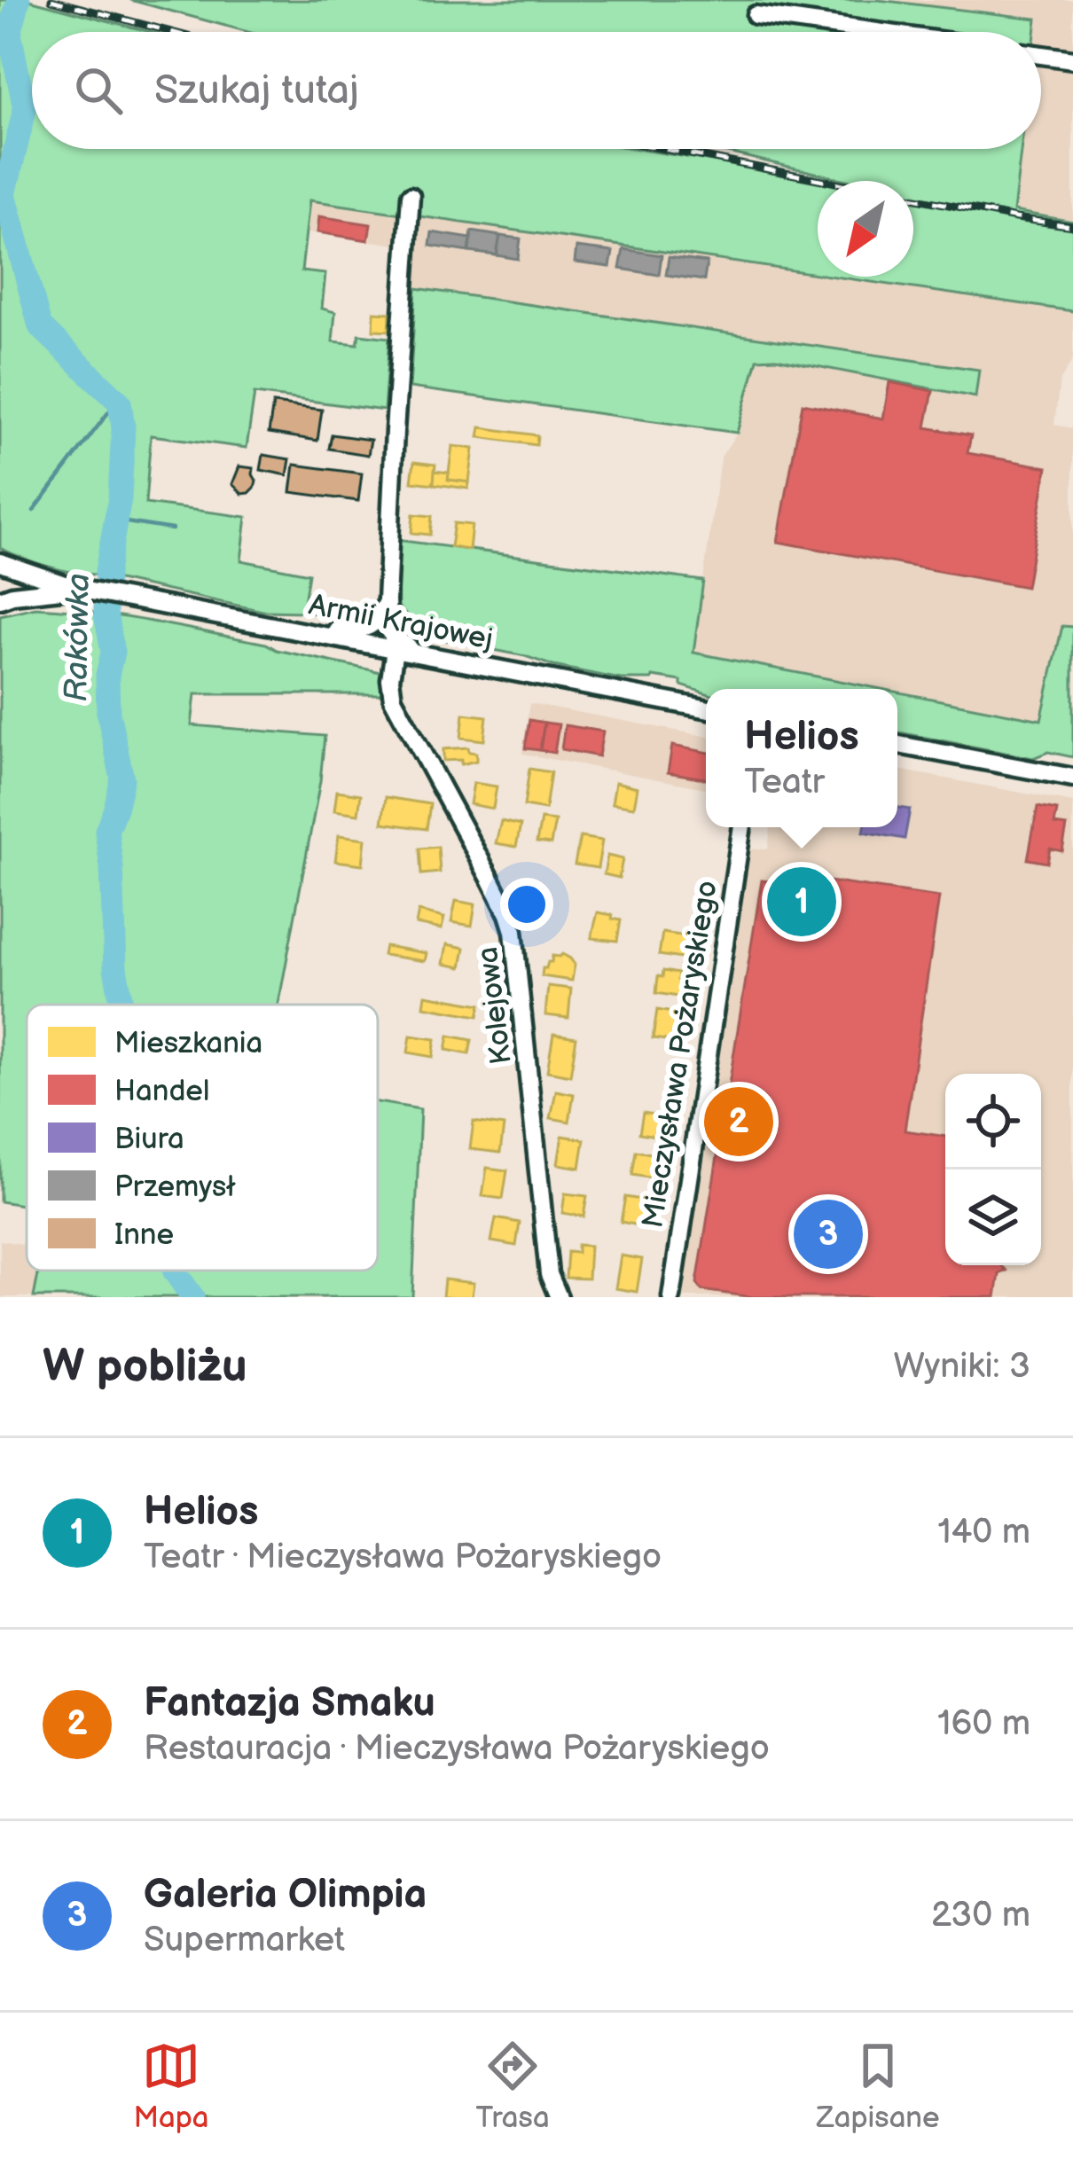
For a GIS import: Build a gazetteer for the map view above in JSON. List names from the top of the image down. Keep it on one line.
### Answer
{"streets":{"street":["Armii Krajowej","Kolejowa","Mieczysława Pożaryskiego"]},"crossings":[["Armii Krajowej","Kolejowa"]],"water":["Rakówka"],"legend":["Mieszkania","Handel","Biura","Przemysł","Inne"],"north":"bottom left","page":{"search":"Szukaj tutaj","popup":["Helios","Teatr"],"pins":["1","2","3"],"heading":["W pobliżu","Wyniki: 3"],"list":[{"mark":"1","name":"Helios","note":"Teatr · Mieczysława Pożaryskiego","value":"140 m"},{"mark":"2","name":"Fantazja Smaku","note":"Restauracja · Mieczysława Pożaryskiego","value":"160 m"},{"mark":"3","name":"Galeria Olimpia","note":"Supermarket","value":"230 m"}],"nav":["Mapa","Trasa","Zapisane"]}}
